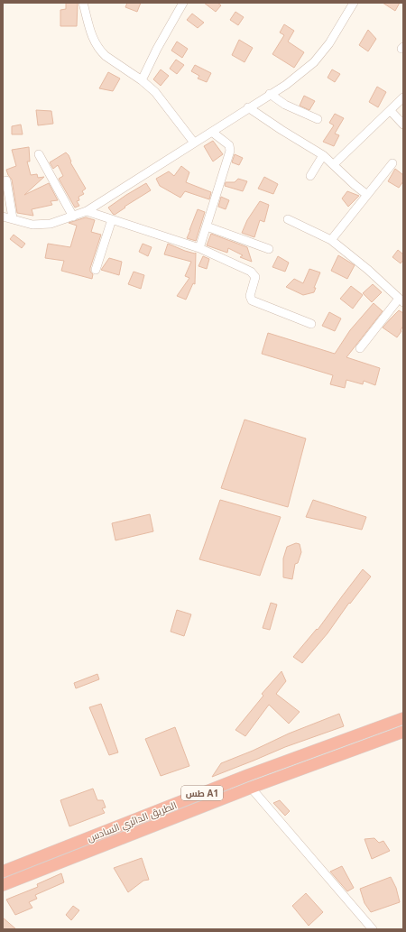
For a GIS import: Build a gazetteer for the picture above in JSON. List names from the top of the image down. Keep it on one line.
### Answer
{"streets":{"highway":["طس A1","الطريق الدائري السادس"]}}
